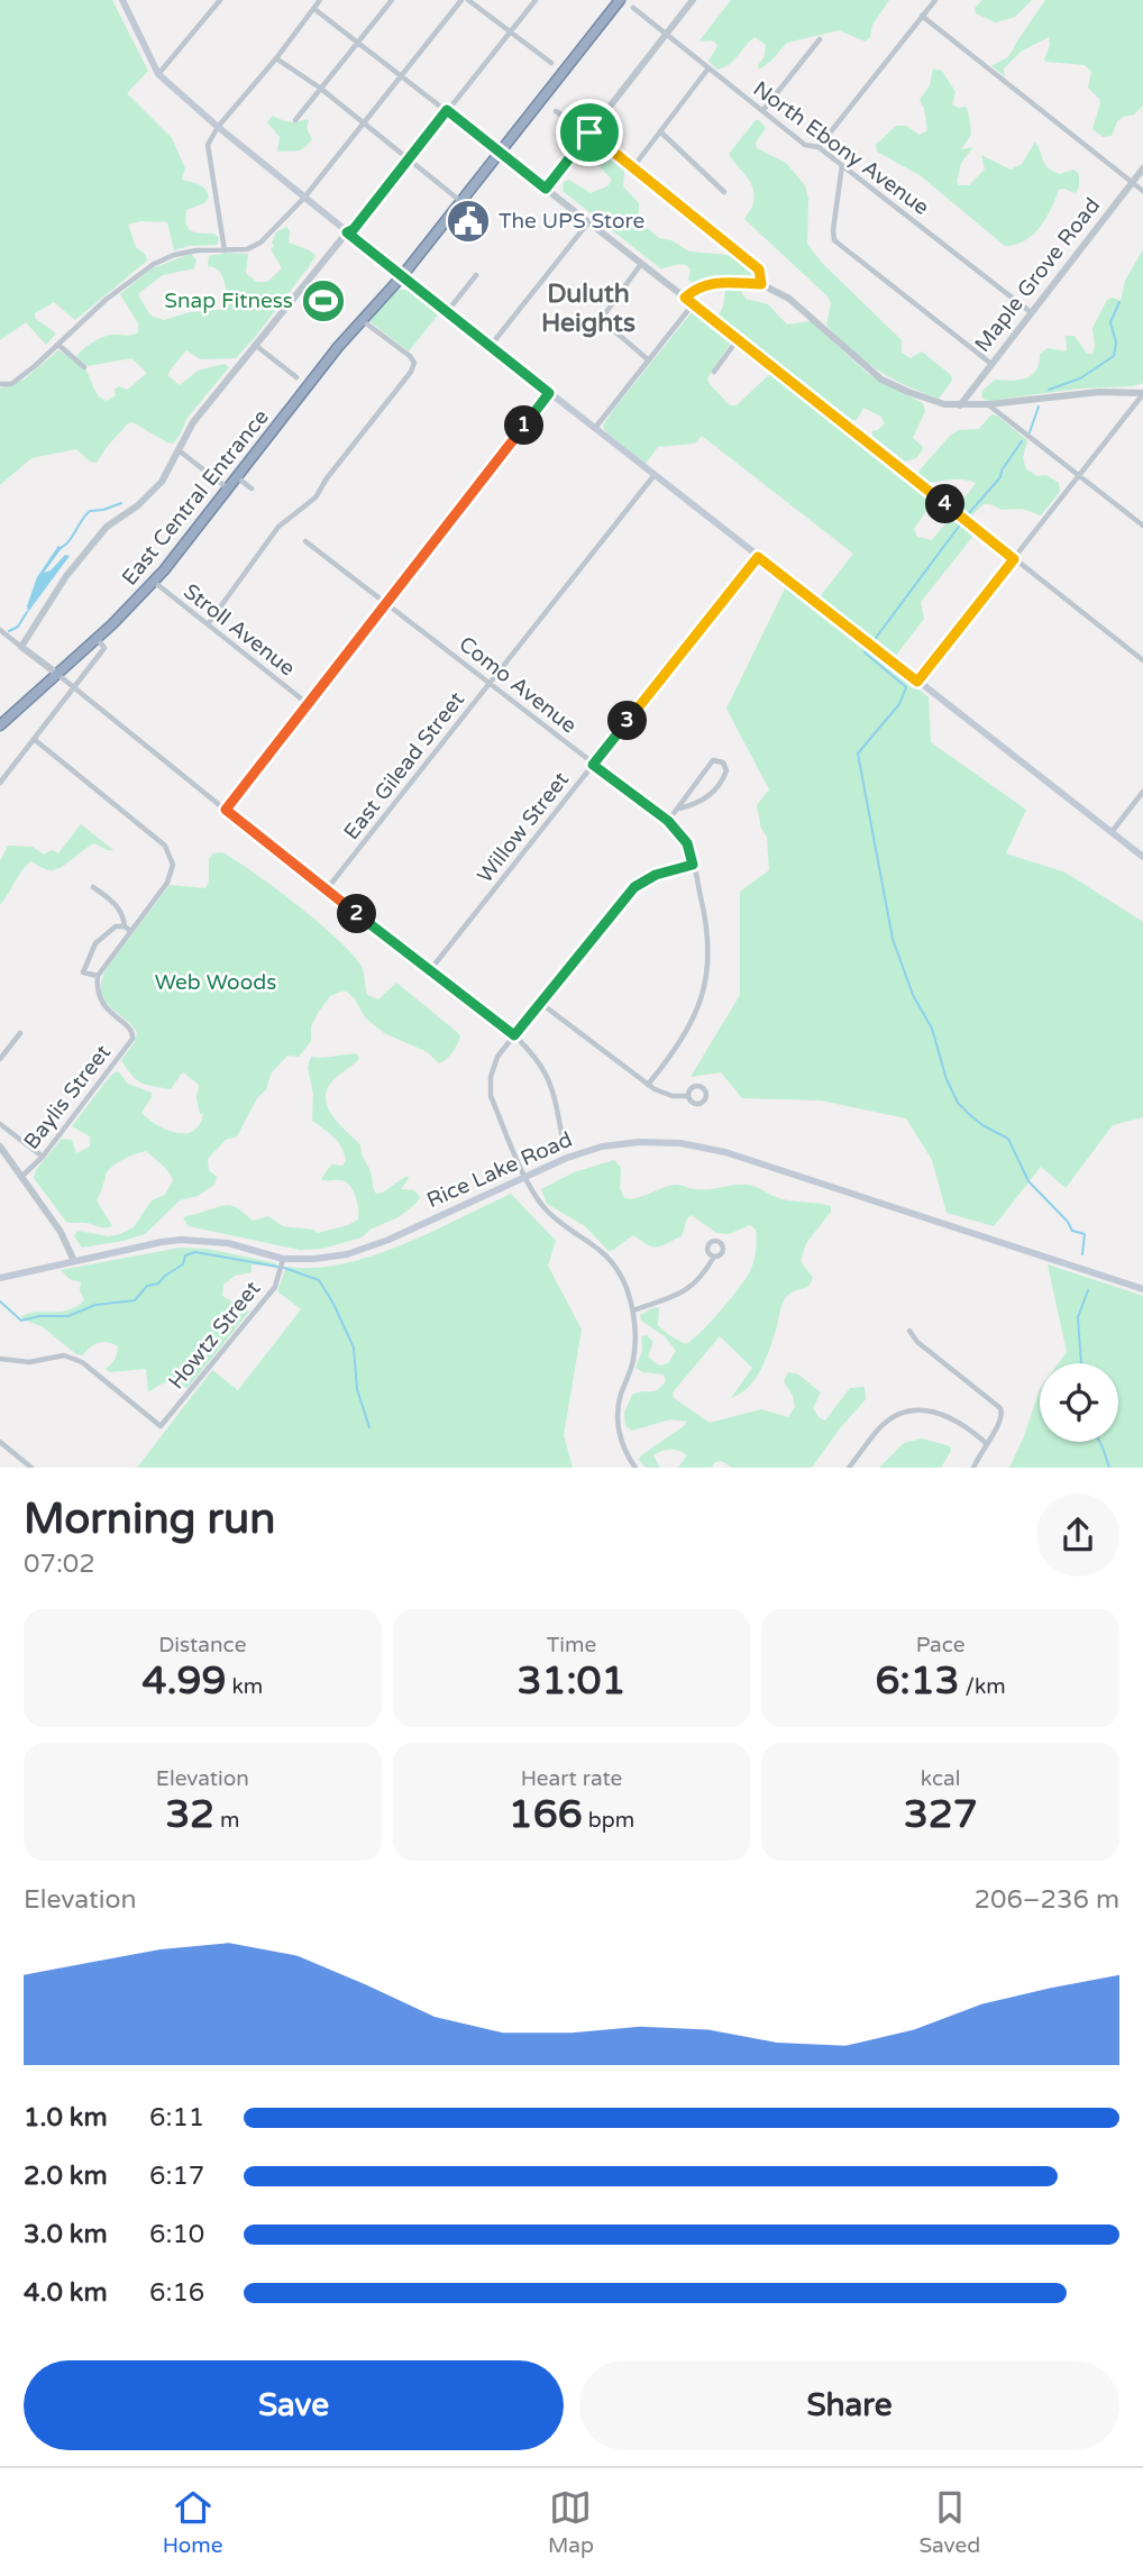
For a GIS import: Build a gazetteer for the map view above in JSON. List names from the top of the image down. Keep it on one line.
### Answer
{"streets":{"highway":["East Central Entrance"],"main road":["Rice Lake Road"],"street":["North Ebony Avenue","Maple Grove Road","Stroll Avenue","Como Avenue","East Gilead Street","Willow Street","Baylis Street","Howtz Street"]},"crossings":[["North Ebony Avenue","Maple Grove Road"],["East Central Entrance","Stroll Avenue"],["Como Avenue","East Gilead Street"],["Como Avenue","Willow Street"],["Rice Lake Road","Howtz Street"]],"districts":["Duluth Heights"],"parks":["Web Woods"],"places":{"public building":["The UPS Store"],"sports":["Snap Fitness"]},"page":{"pins":["1","4","3","2"],"heading":["Morning run","07:02"],"stats":[["Distance","4.99 km"],["Time","31:01"],["Pace","6:13 /km"],["Elevation","32 m"],["Heart rate","166 bpm"],["kcal","327"]],"chart":["Elevation","206–236 m"],"list":[{"name":"1.0 km","note":"6:11"},{"name":"2.0 km","note":"6:17"},{"name":"3.0 km","note":"6:10"},{"name":"4.0 km","note":"6:16"}],"buttons":["Save","Share"],"tabs":["Home","Map","Saved"]}}
